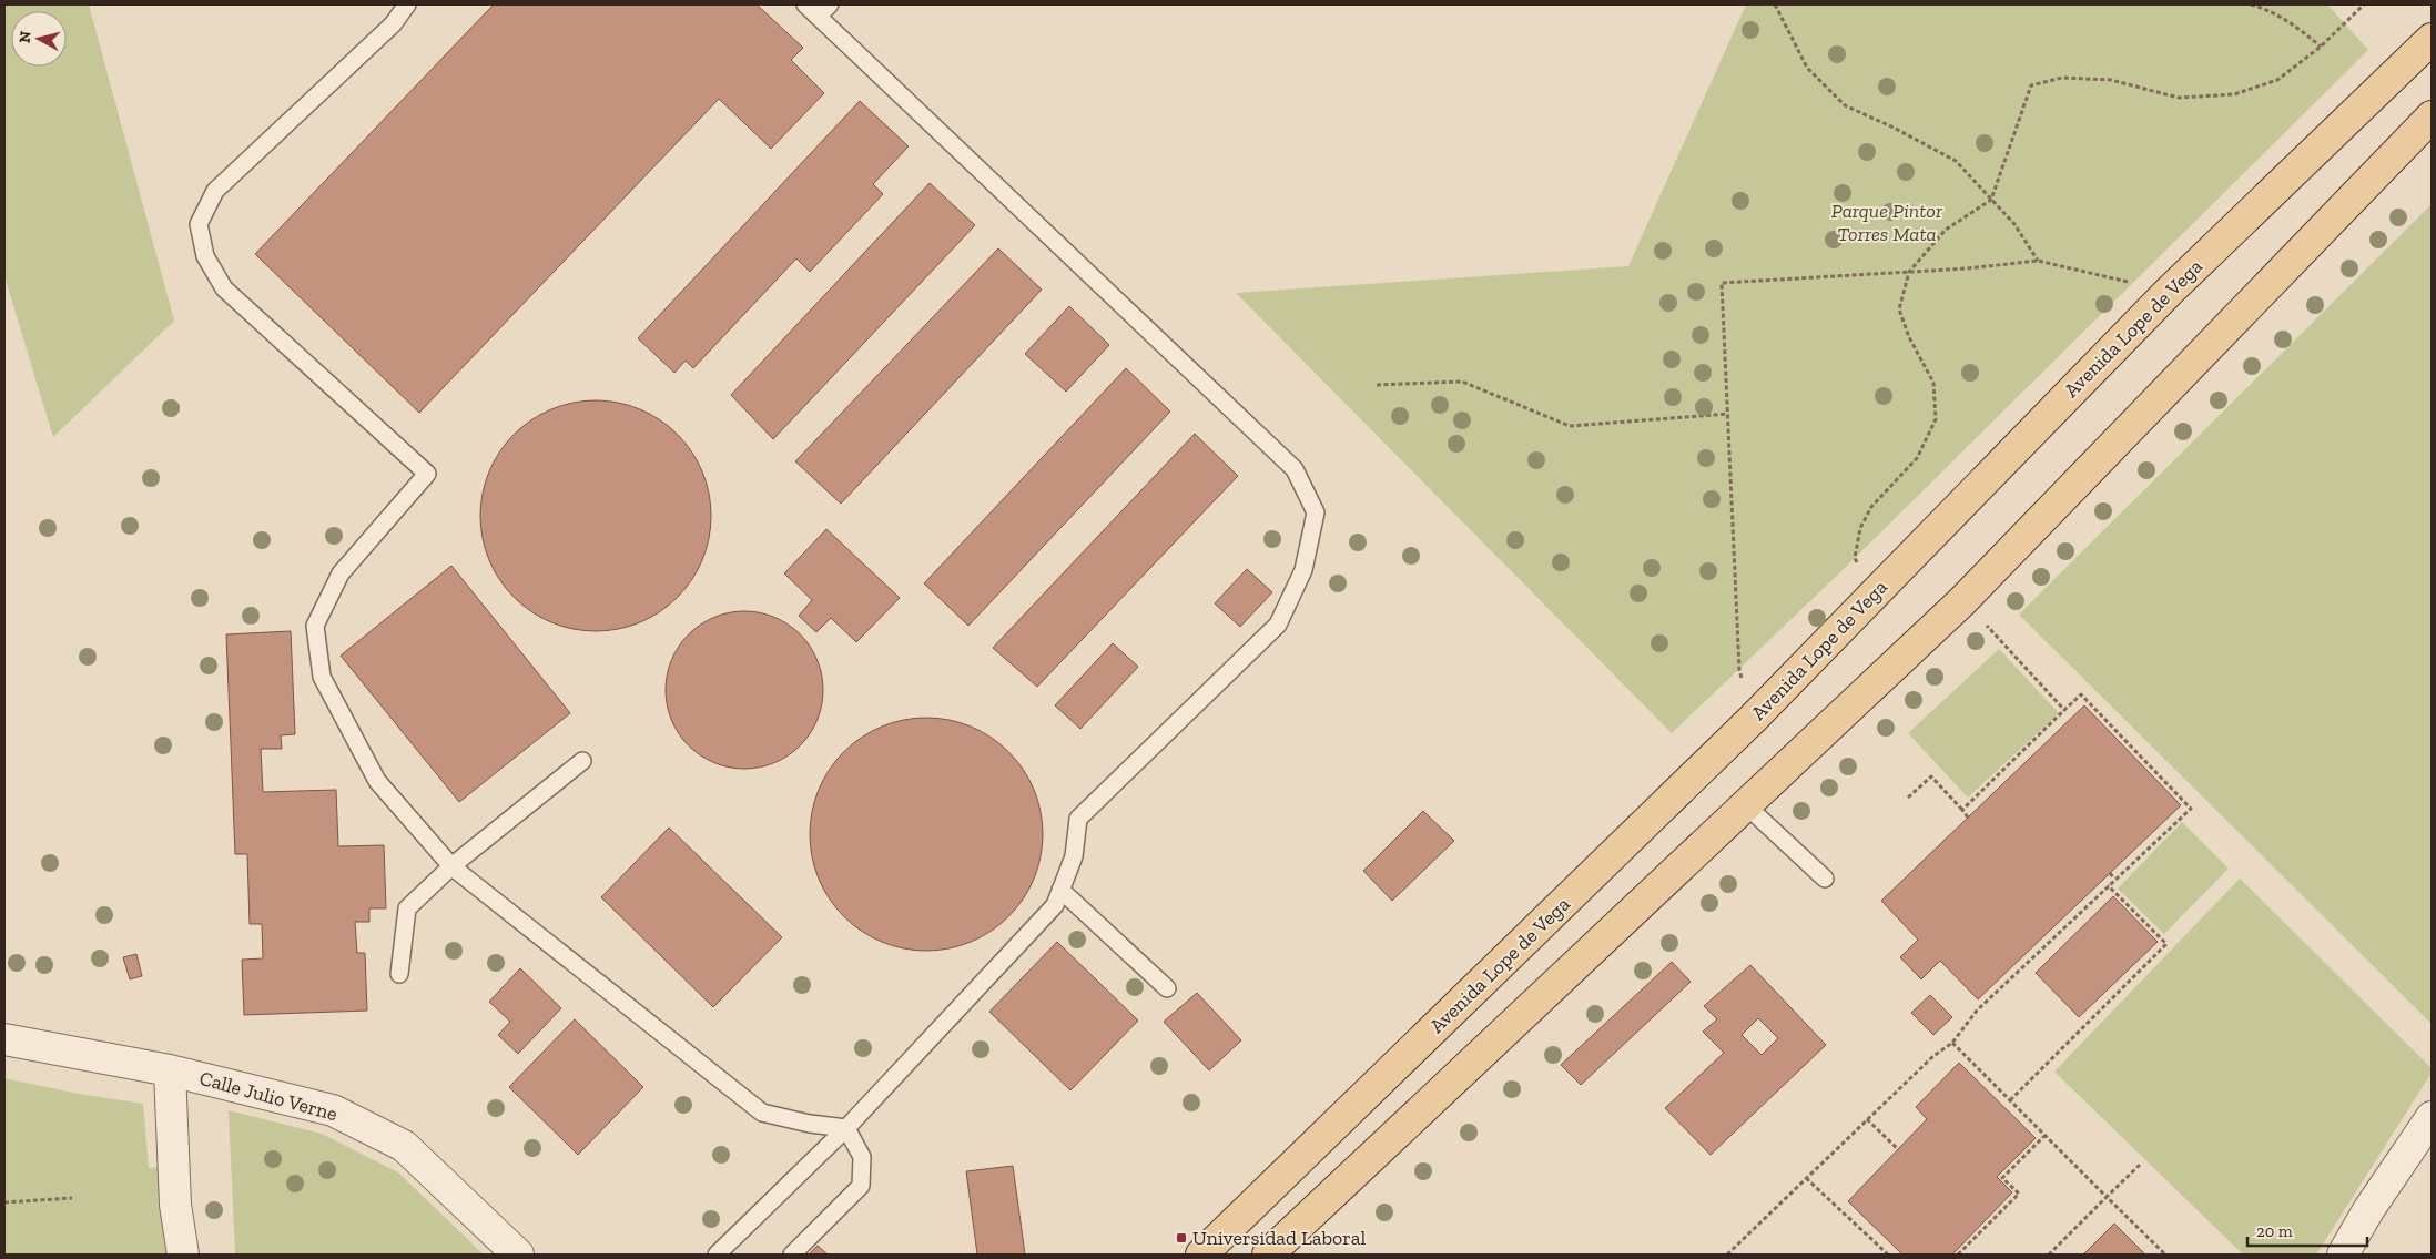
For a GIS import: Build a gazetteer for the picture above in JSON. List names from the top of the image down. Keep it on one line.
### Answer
{"streets":{"main road":["Avenida Lope de Vega"],"street":["Calle Julio Verne"]},"parks":["Parque Pintor Torres Mata"],"places":{"transit":["Universidad Laboral"]},"scale_bar":"20 m","north":"left"}
